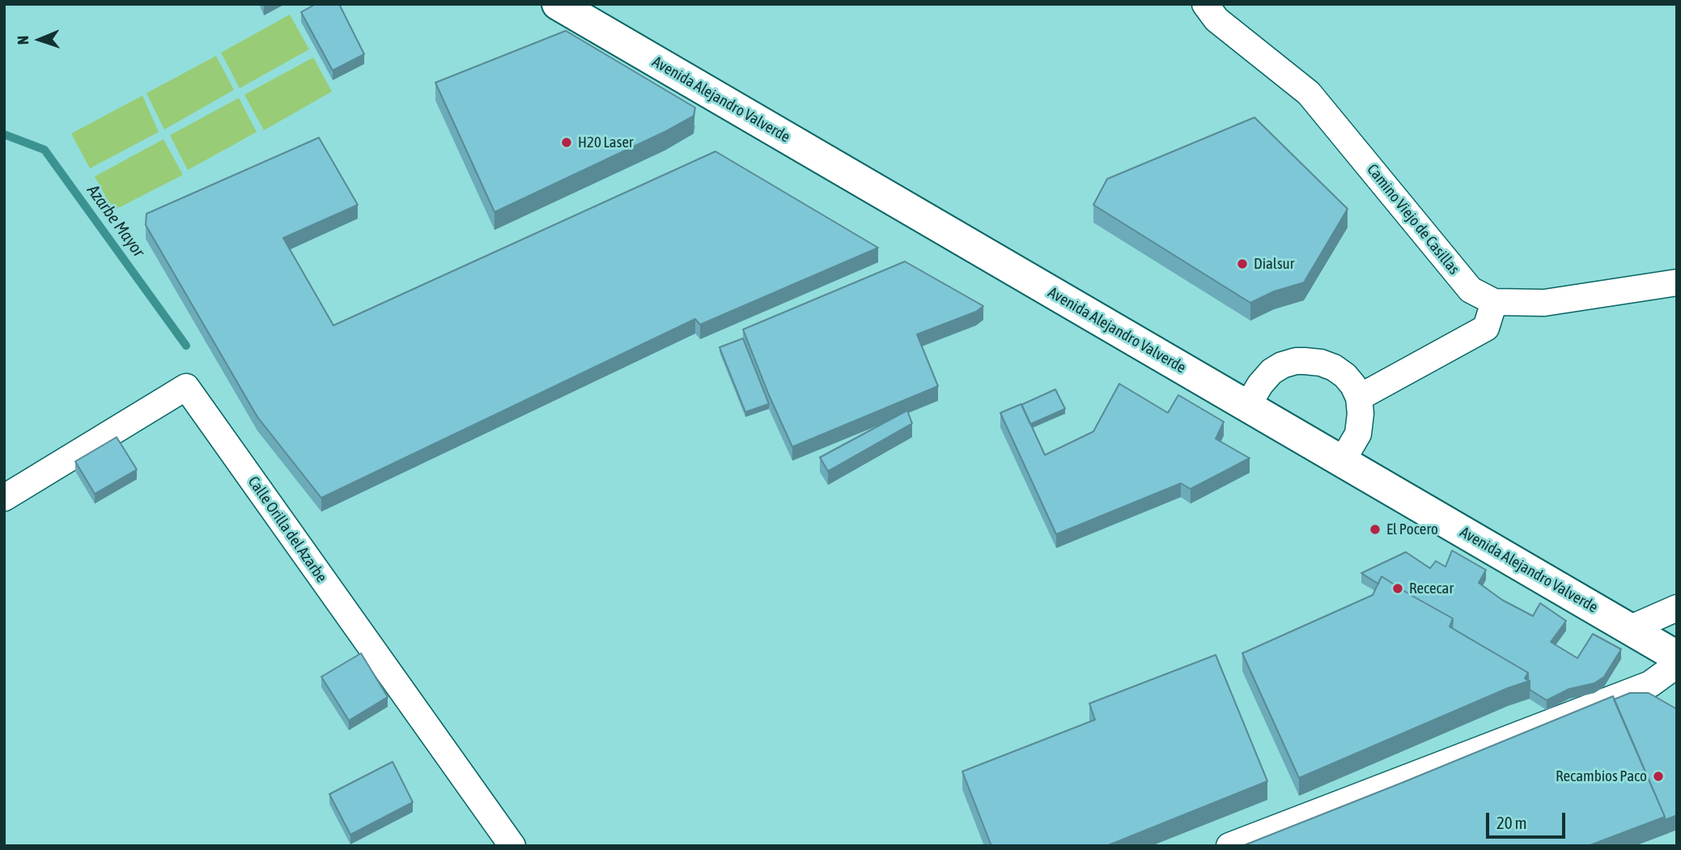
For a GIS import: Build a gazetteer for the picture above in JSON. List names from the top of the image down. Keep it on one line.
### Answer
{"streets":{"main road":["Avenida Alejandro Valverde"],"street":["Camino Viejo de Casillas","Calle Orilla del Azarbe"]},"water":["Azarbe Mayor"],"places":["H20 Laser","Dialsur","El Pocero","Rececar","Recambios Paco"],"scale_bar":"20 m","north":"left"}
